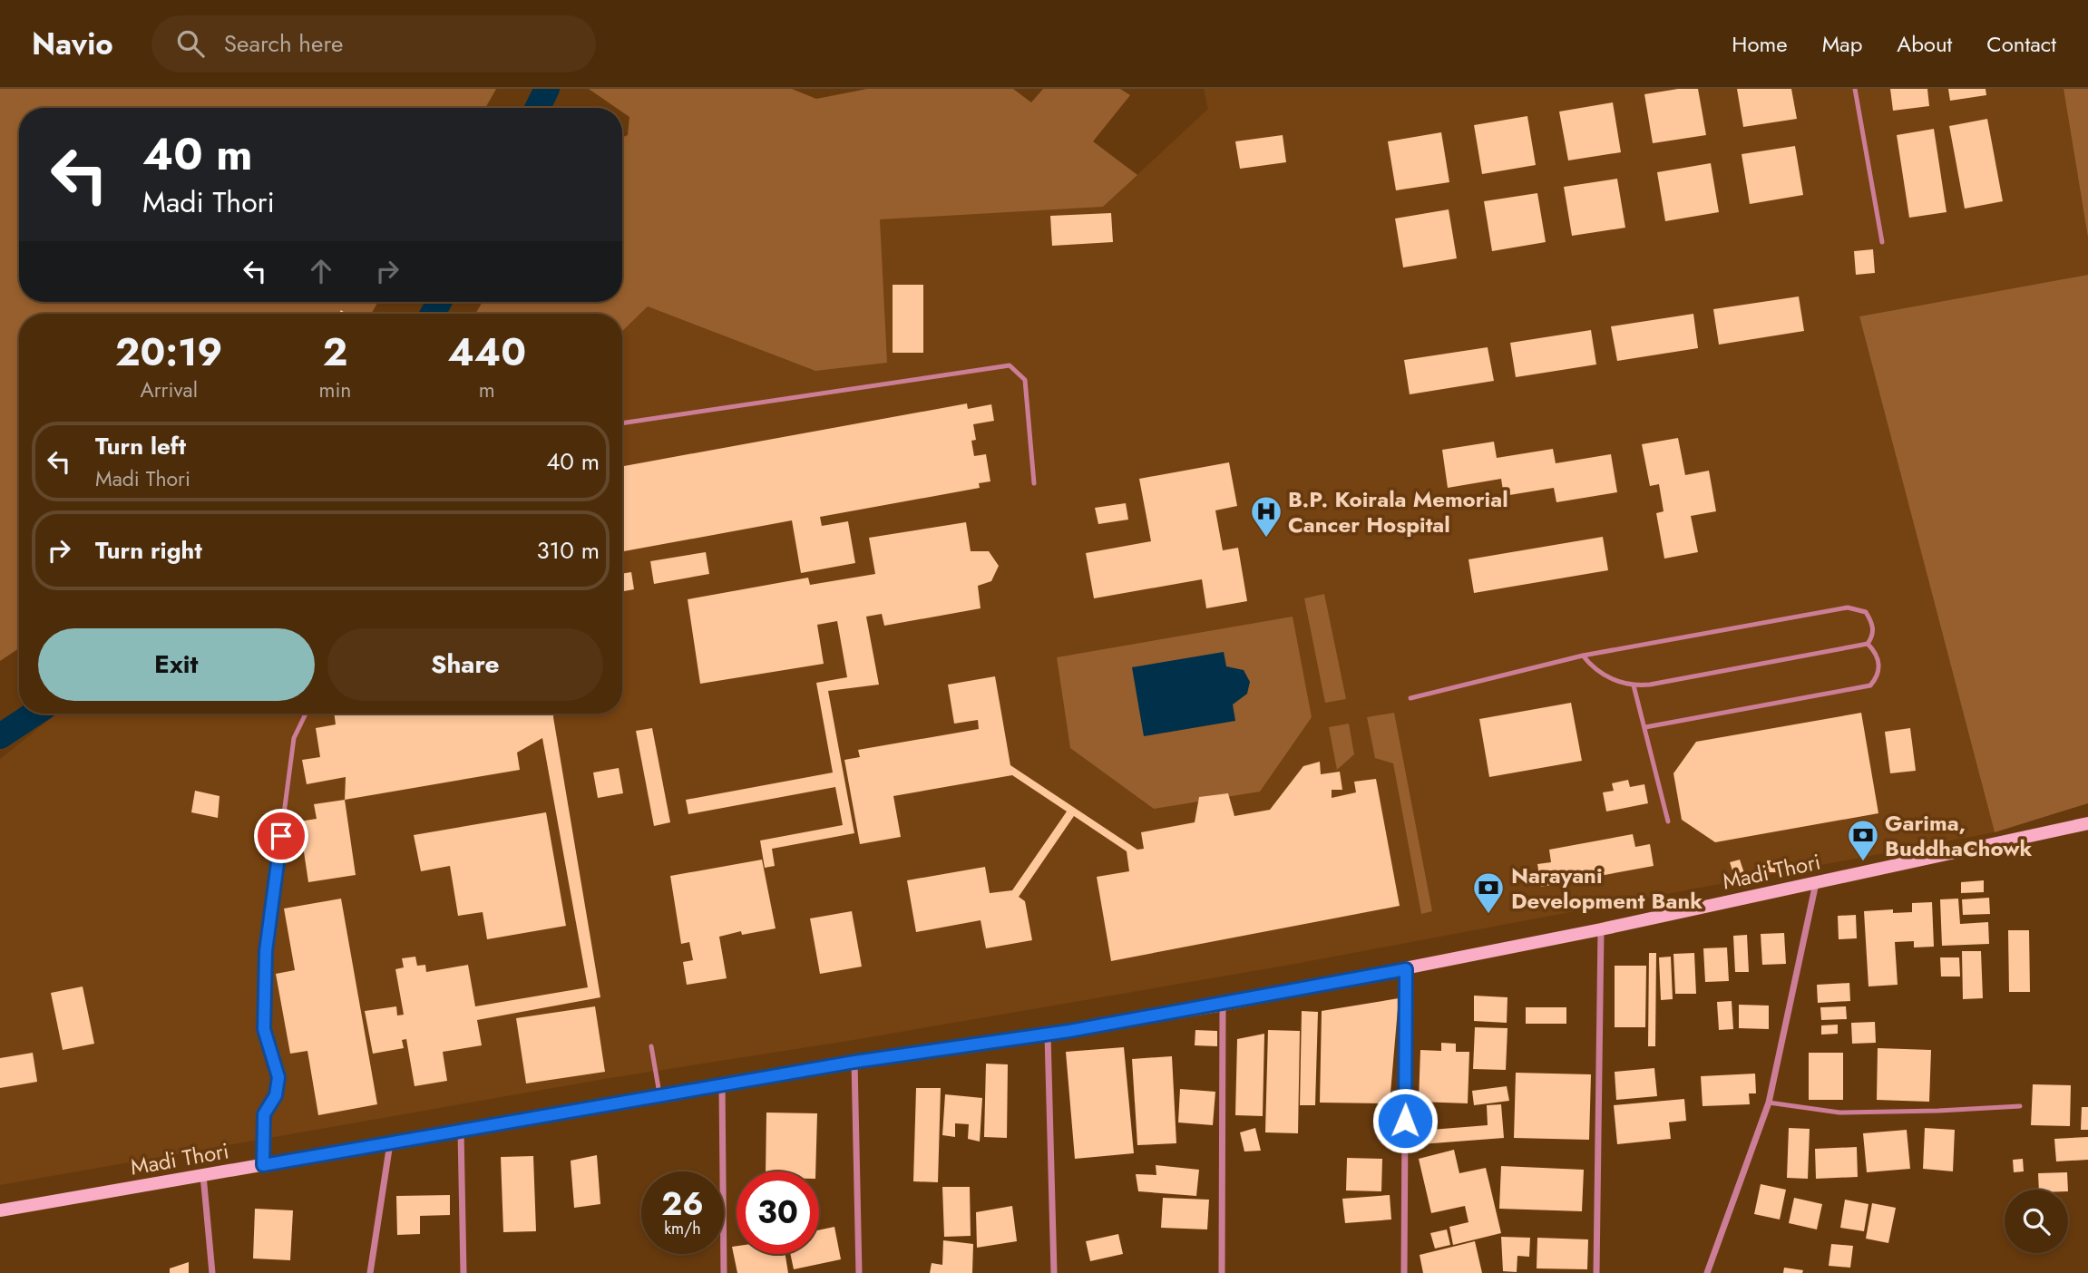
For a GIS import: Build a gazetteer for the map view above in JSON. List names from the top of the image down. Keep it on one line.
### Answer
{"streets":{"main road":["Madi Thori"]},"places":{"hospital":["B.P. Koirala Memorial Cancer Hospital"],"bank":["Garima, BuddhaChowk","Narayani Development Bank"]},"page":{"header":"Navio","search":"Search here","nav":["Home","Map","About","Contact"],"turn":["40 m","Madi Thori"],"eta":["20:19","Arrival","2","min","440","m"],"list":[{"name":"Turn left","note":"Madi Thori","value":"40 m"},{"name":"Turn right","value":"310 m"}],"buttons":["Exit","Share"],"speed":"26 km/h","limit":"30"}}
